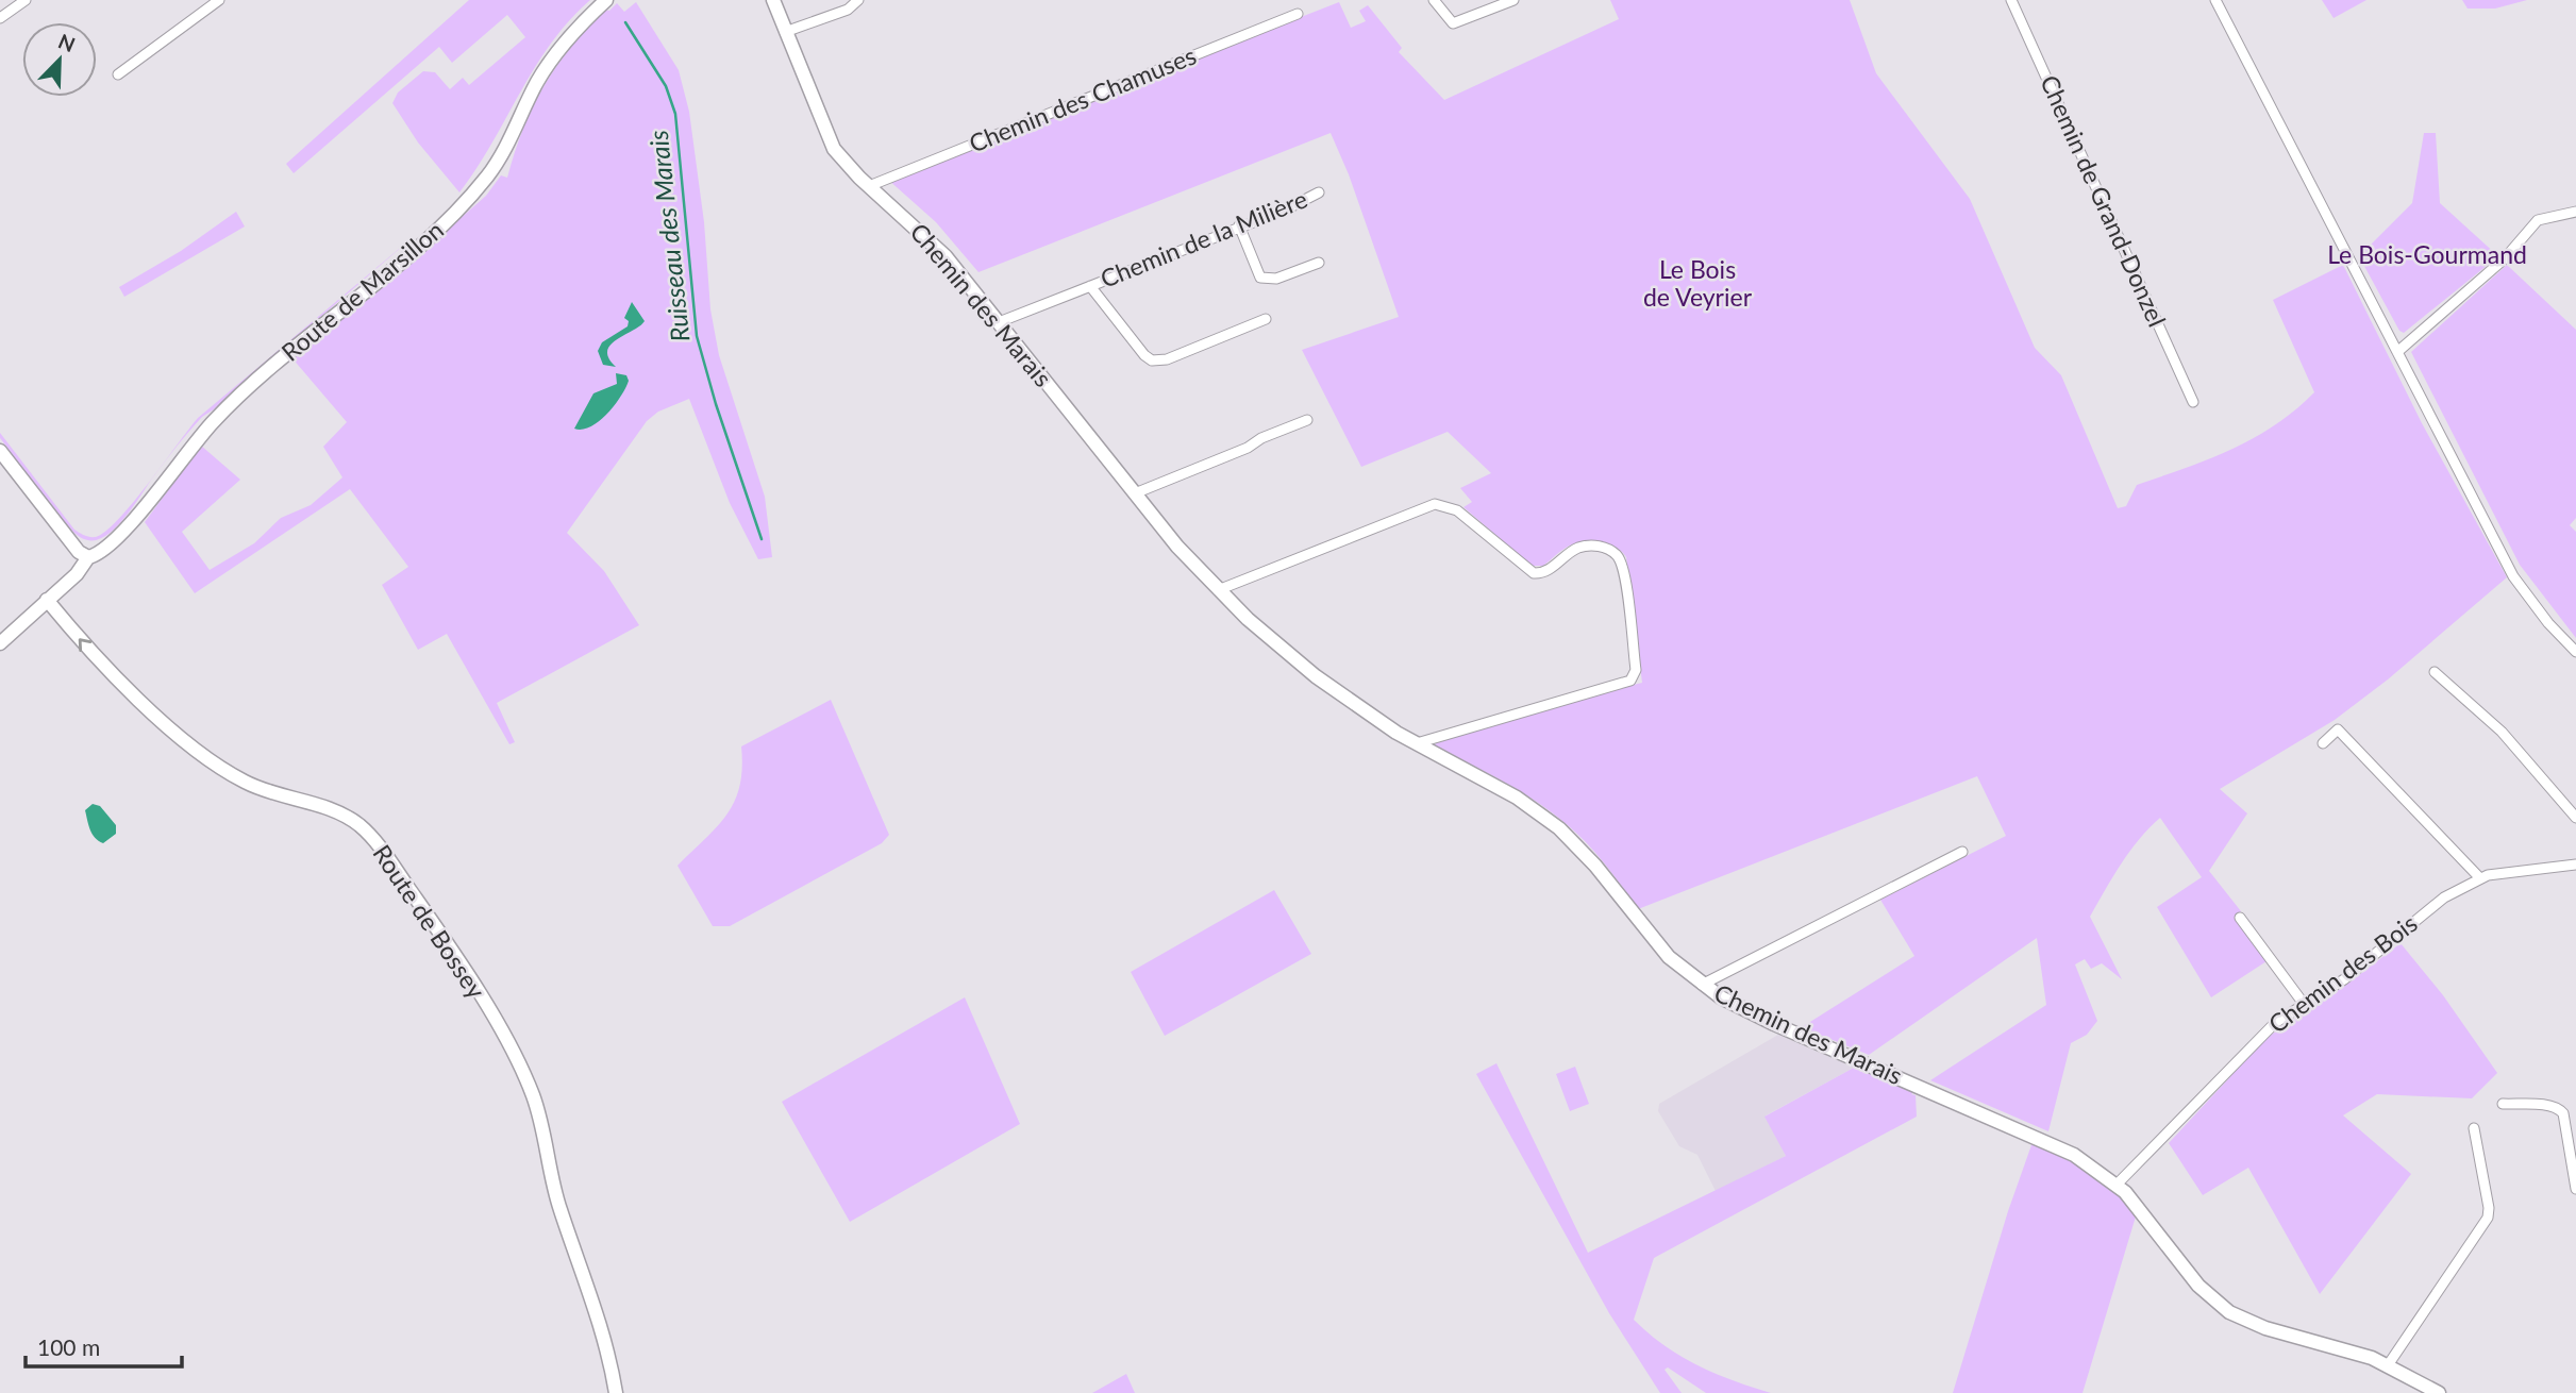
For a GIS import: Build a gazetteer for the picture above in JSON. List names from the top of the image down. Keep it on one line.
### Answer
{"streets":{"street":["Chemin des Chamuses","Chemin de Grand-Donzel","Chemin de la Milière","Route de Marsillon","Chemin des Marais","Route de Bossey","Chemin des Bois"]},"crossings":[["Chemin des Chamuses","Chemin des Marais"],["Chemin de la Milière","Chemin des Marais"],["Route de Marsillon","Route de Bossey"],["Chemin des Marais","Chemin des Bois"]],"one_way":["Route de Bossey"],"water":["Ruisseau des Marais"],"parks":["Le Bois-Gourmand","Le Bois de Veyrier"],"scale_bar":"100 m","north":"top right"}
